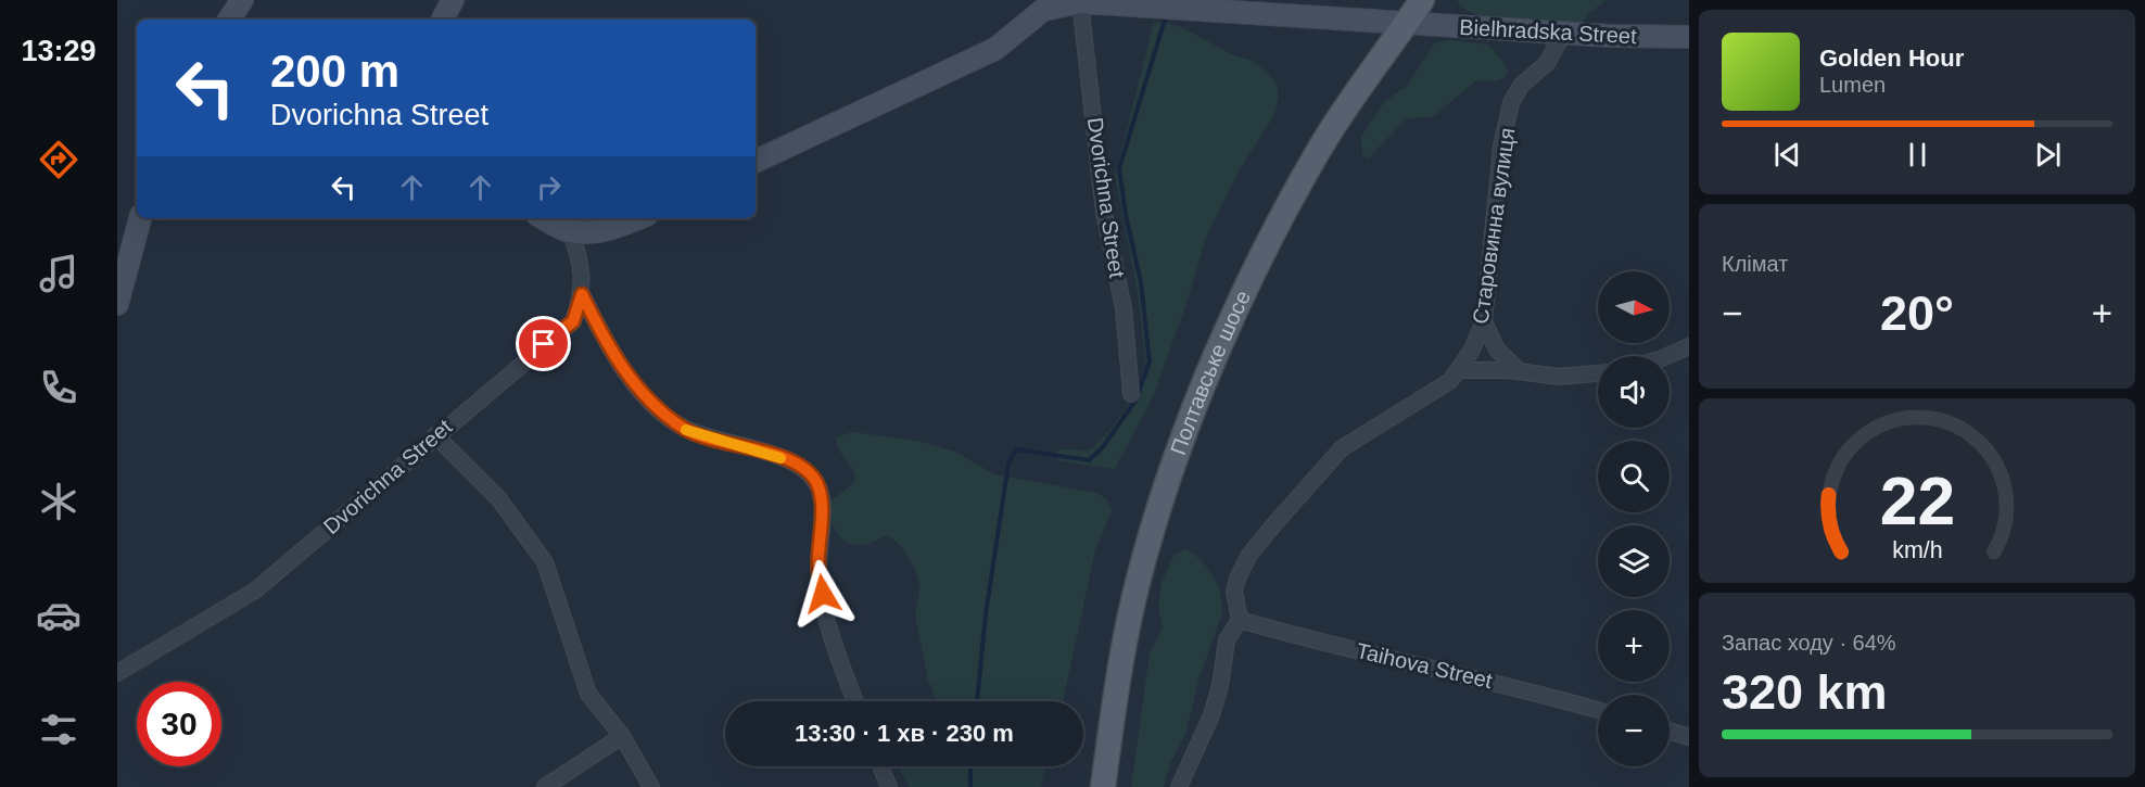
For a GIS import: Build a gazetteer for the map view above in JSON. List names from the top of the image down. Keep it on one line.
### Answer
{"streets":{"main road":["Полтавське шосе"],"street":["Bielhradska Street","Dvorichna Street","Старовинна вулиця","Taihova Street"]},"crossings":[["Bielhradska Street","Старовинна вулиця"],["Bielhradska Street","Полтавське шосе"],["Старовинна вулиця","Taihova Street"]],"north":"right","page":{"tabs":"13:29","turn":["200 m","Dvorichna Street"],"song":["Golden Hour","Lumen"],"tile":["Клімат",["Запас ходу · 64%","320 km"]],"map_buttons":["+","−"],"heat":["−","20°","+"],"limit":"30","trip":"13:30 · 1 хв · 230 m","gauge":["22","km/h"]}}
